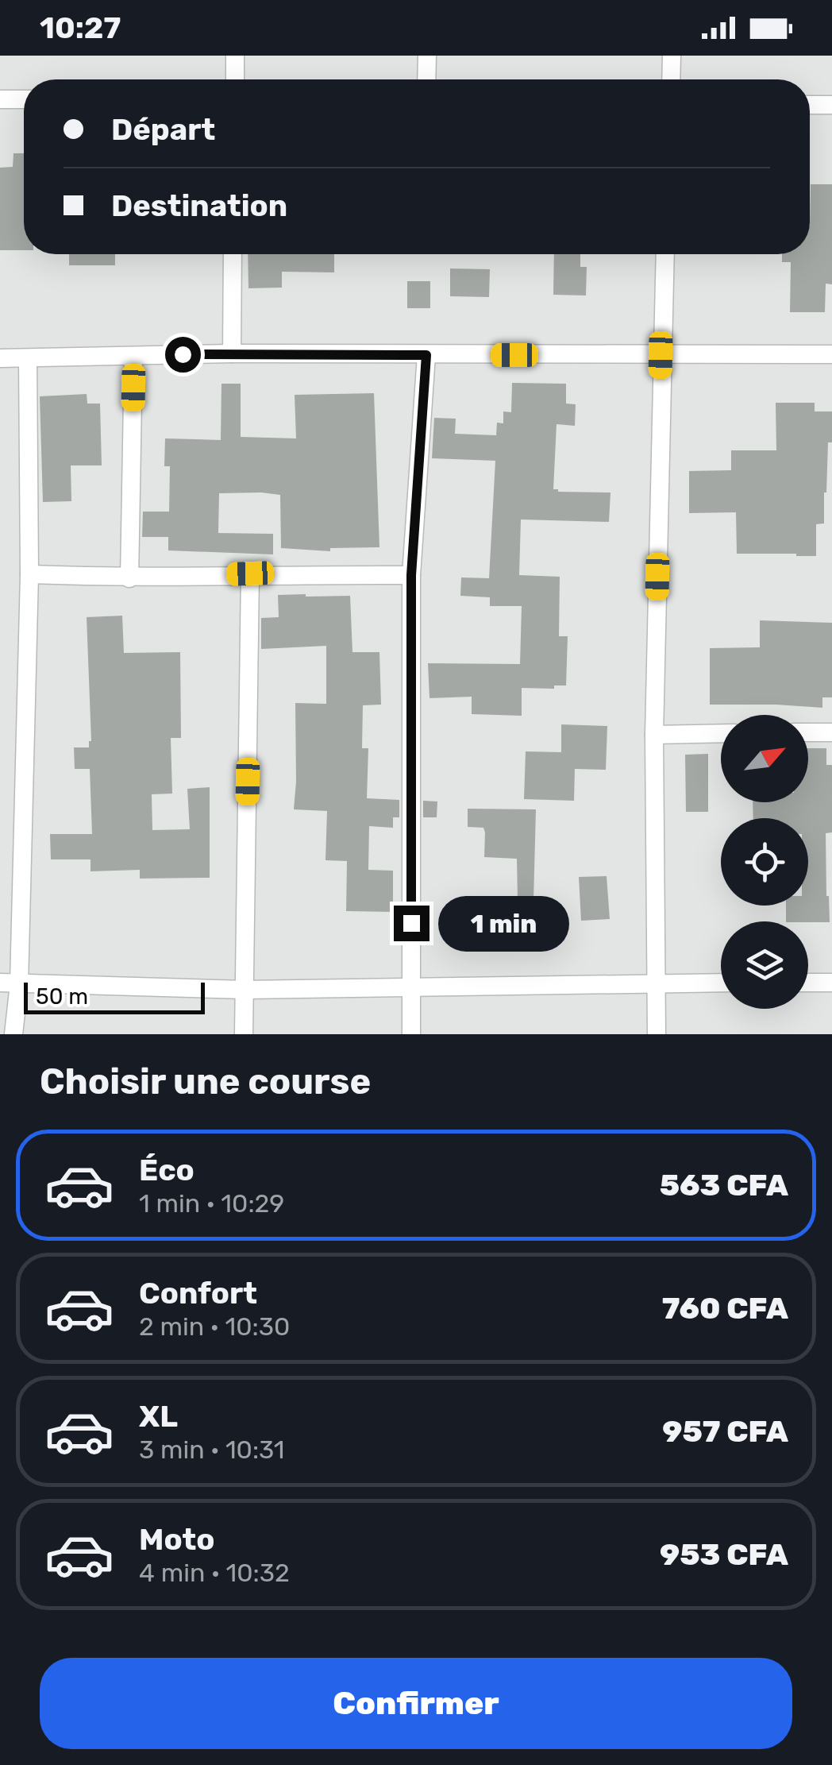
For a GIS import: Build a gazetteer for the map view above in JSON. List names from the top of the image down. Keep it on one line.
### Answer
{"scale_bar":"50 m","north":"top right","page":{"status":"10:27","banner":["Départ","Destination"],"bubble":"1 min","scale":"50 m","heading":"Choisir une course","list":[{"name":"Éco","note":"1 min · 10:29","value":"563 CFA"},{"name":"Confort","note":"2 min · 10:30","value":"760 CFA"},{"name":"XL","note":"3 min · 10:31","value":"957 CFA"},{"name":"Moto","note":"4 min · 10:32","value":"953 CFA"}],"buttons":"Confirmer"}}
